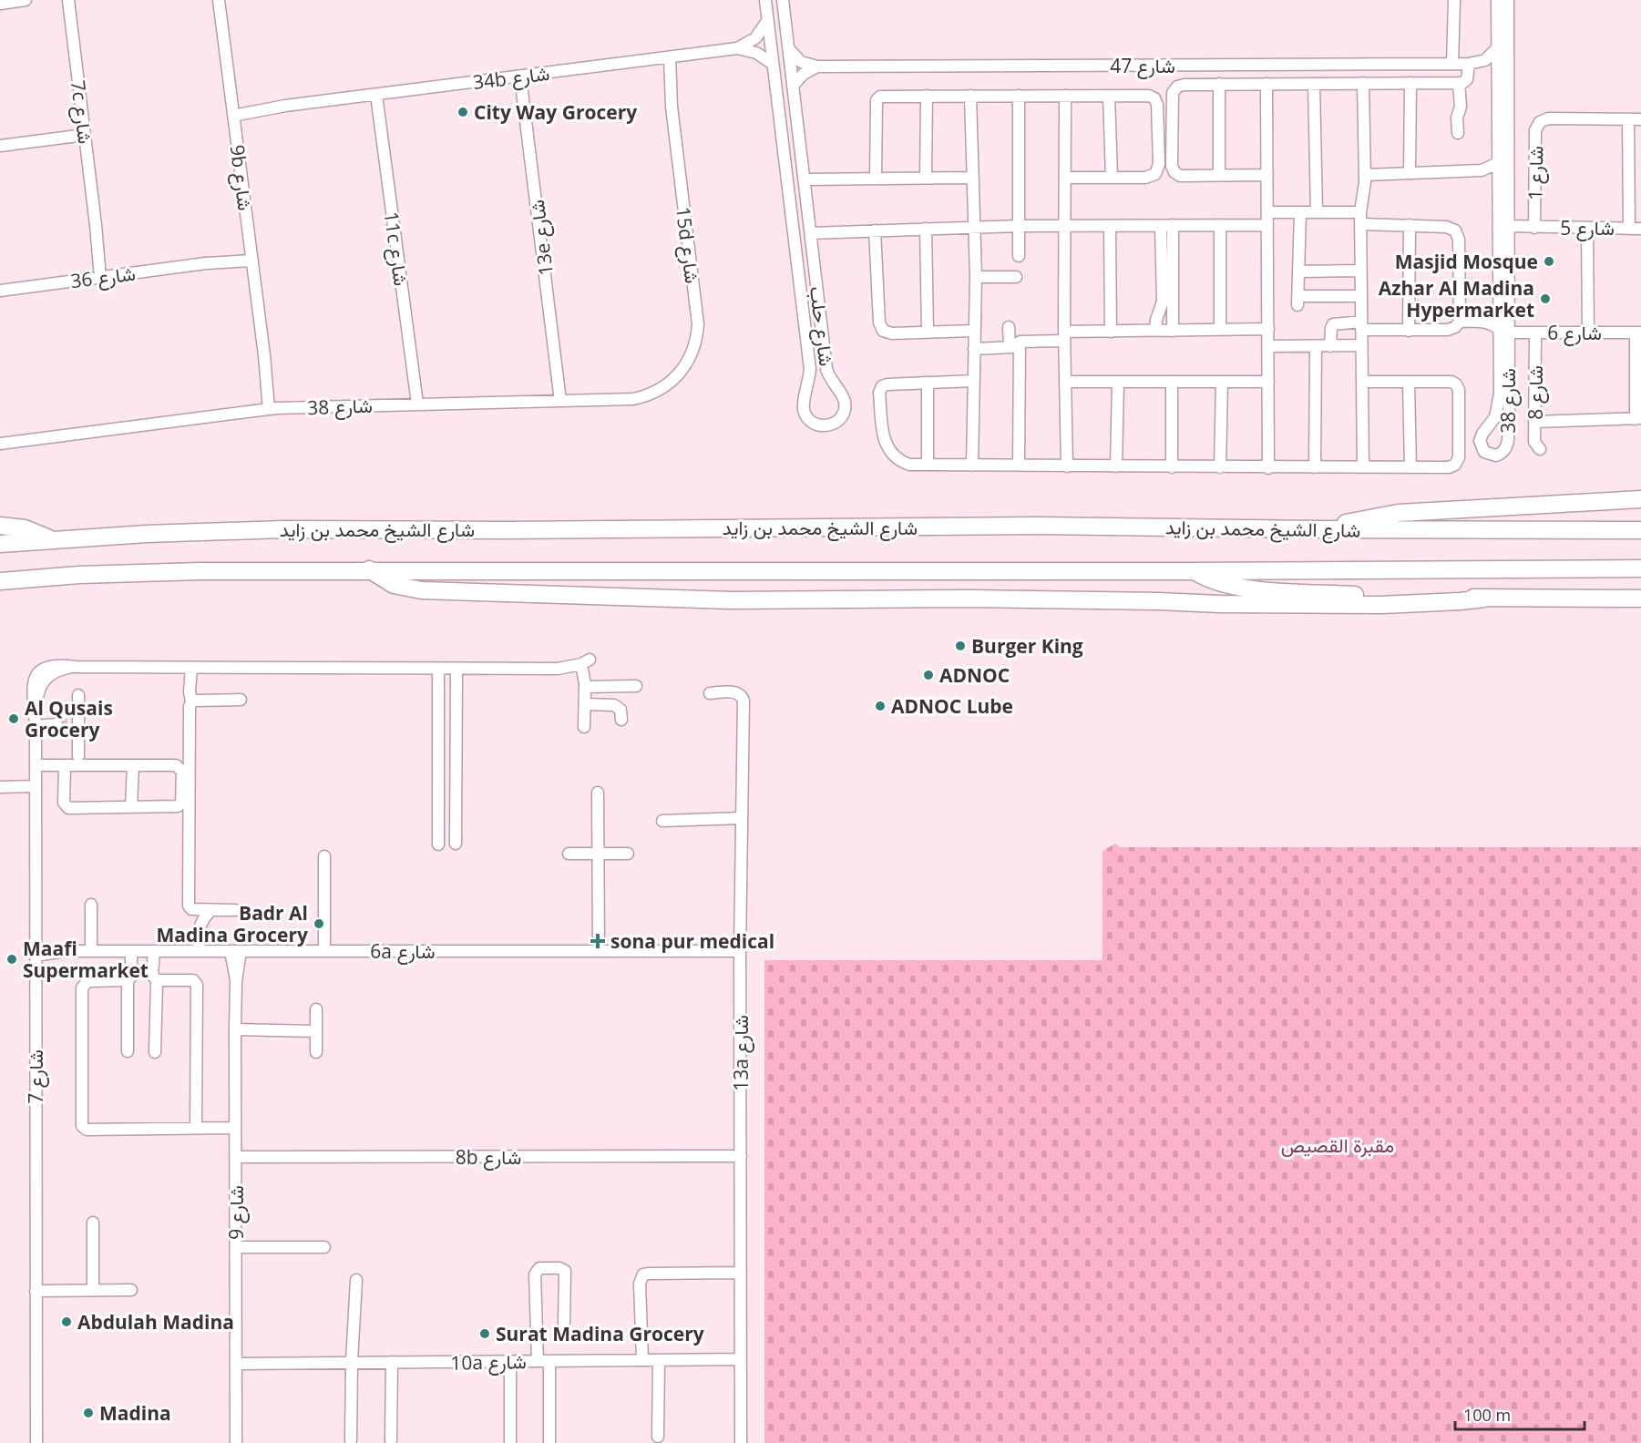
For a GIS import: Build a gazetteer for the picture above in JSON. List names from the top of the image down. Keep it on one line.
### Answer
{"streets":{"highway":["شارع الشيخ محمد بن زايد"],"street":["شارع 47","34b شارع","7c شارع","شارع 1","9b شارع","شارع 5","13e شارع","15d شارع","11c شارع","شارع 36","شارع حلب","شارع 6","شارع 8","شارع 38","6a شارع","13a شارع","شارع 7","8b شارع","شارع 9","10a شارع"]},"crossings":[["شارع 47","شارع حلب"],["شارع 47","شارع 38"],["34b شارع","9b شارع"],["34b شارع","13e شارع"],["34b شارع","15d شارع"],["34b شارع","11c شارع"],["34b شارع","شارع حلب"],["7c شارع","شارع 36"],["شارع 1","شارع 5"],["9b شارع","شارع 36"],["9b شارع","شارع 38"],["شارع 5","شارع 38"],["13e شارع","شارع 38"],["15d شارع","شارع 38"],["11c شارع","شارع 38"],["شارع 6","شارع 8"],["شارع 6","شارع 38"],["6a شارع","13a شارع"],["6a شارع","شارع 7"],["6a شارع","شارع 9"],["13a شارع","8b شارع"],["13a شارع","10a شارع"],["8b شارع","شارع 9"],["شارع 9","10a شارع"]],"parks":["مقبرة القصيص"],"places":{"other":["City Way Grocery","Masjid Mosque","Azhar Al Madina Hypermarket","Burger King","ADNOC","ADNOC Lube","Al Qusais Grocery","Badr Al Madina Grocery","Maafi Supermarket","Abdulah Madina","Surat Madina Grocery","Madina"],"health":["sona pur medical"]},"scale_bar":"100 m"}
